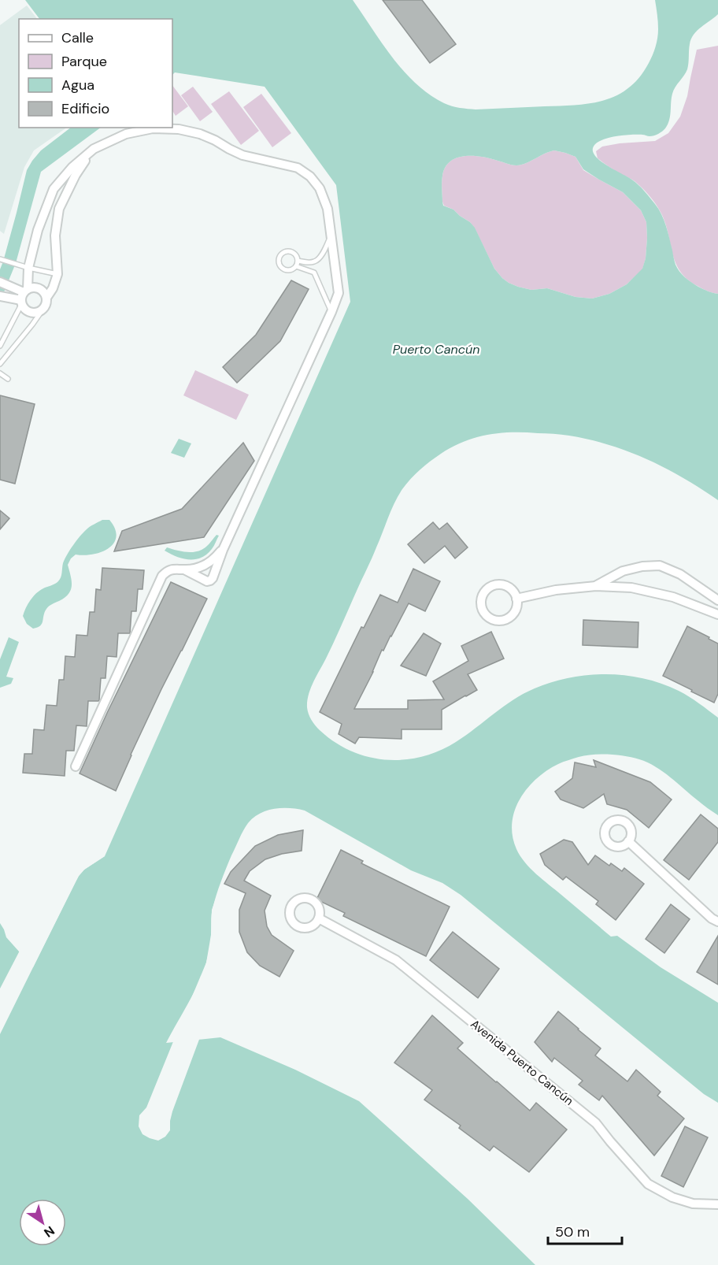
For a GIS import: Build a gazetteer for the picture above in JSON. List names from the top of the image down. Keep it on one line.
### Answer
{"streets":{"street":["Avenida Puerto Cancún"]},"water":["Puerto Cancún"],"legend":["Calle","Parque","Agua","Edificio"],"scale_bar":"50 m","north":"bottom right"}
